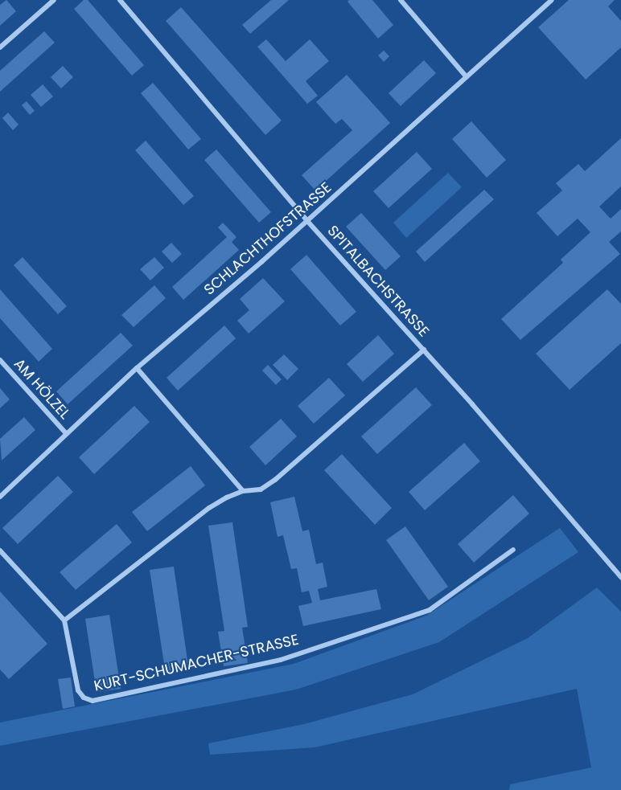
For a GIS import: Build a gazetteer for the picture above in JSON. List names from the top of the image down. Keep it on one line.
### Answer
{"streets":{"street":["SCHLACHTHOFSTRASSE","SPITALBACHSTRASSE","AM HÖLZEL","KURT-SCHUMACHER-STRASSE"]},"crossings":[["SCHLACHTHOFSTRASSE","SPITALBACHSTRASSE"],["SCHLACHTHOFSTRASSE","AM HÖLZEL"]]}
